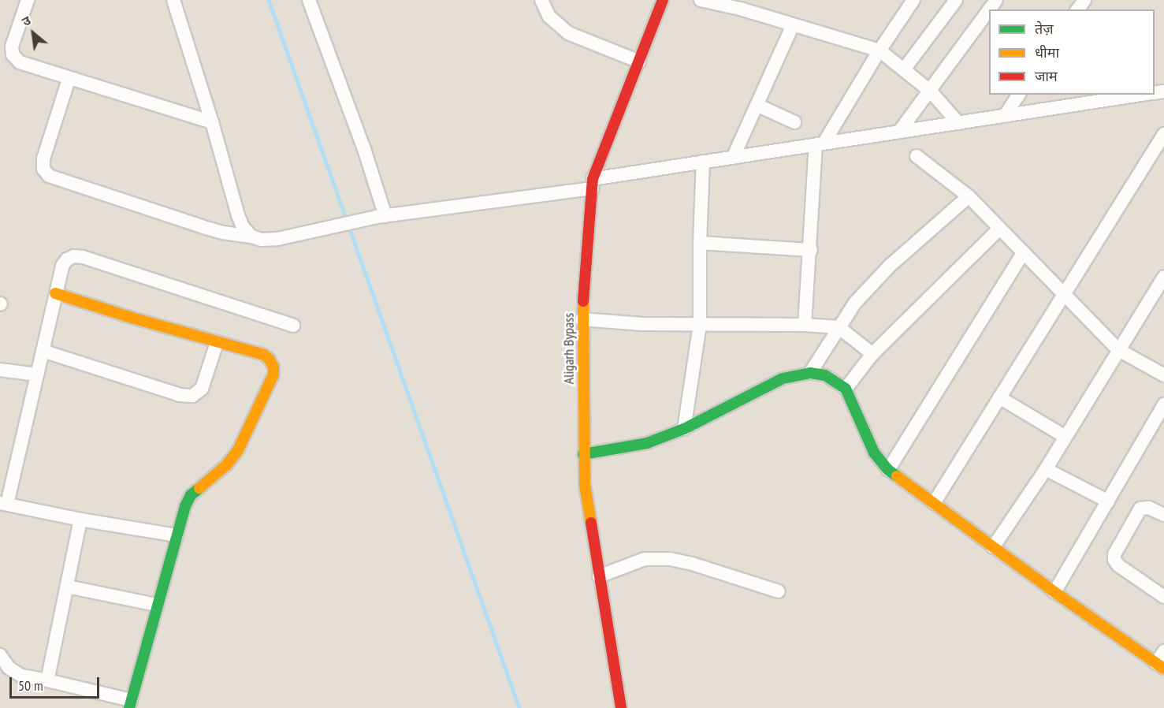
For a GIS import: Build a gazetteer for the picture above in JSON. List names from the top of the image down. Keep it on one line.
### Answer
{"streets":{"street":["Aligarh Bypass"]},"legend":["तेज़","धीमा","जाम"],"scale_bar":"50 m","north":"top left"}
